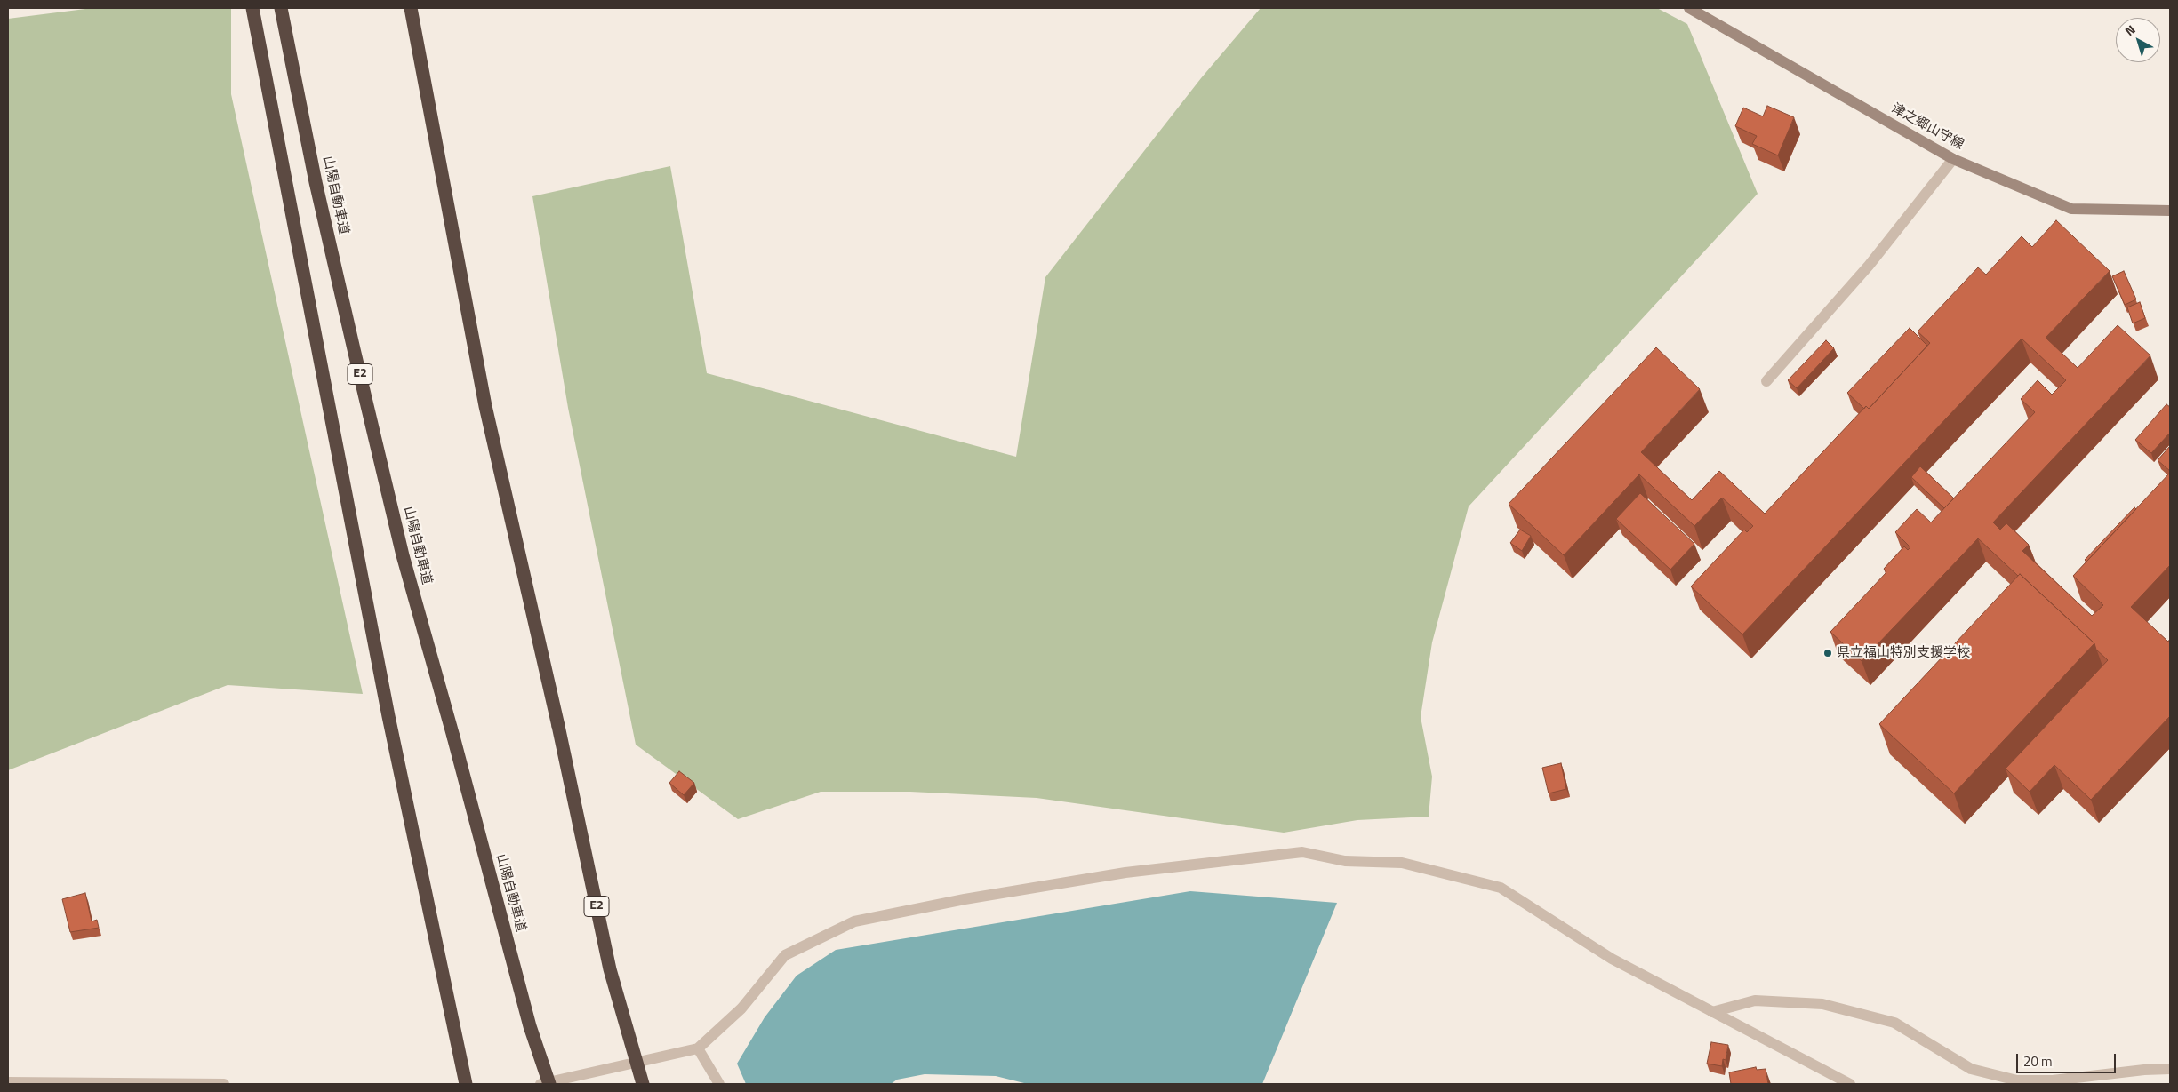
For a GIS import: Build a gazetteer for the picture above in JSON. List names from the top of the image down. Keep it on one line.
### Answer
{"streets":{"highway":["山陽自動車道","E2"],"main road":["津之郷山守線"]},"places":["県立福山特別支援学校"],"scale_bar":"20 m","north":"top left"}
